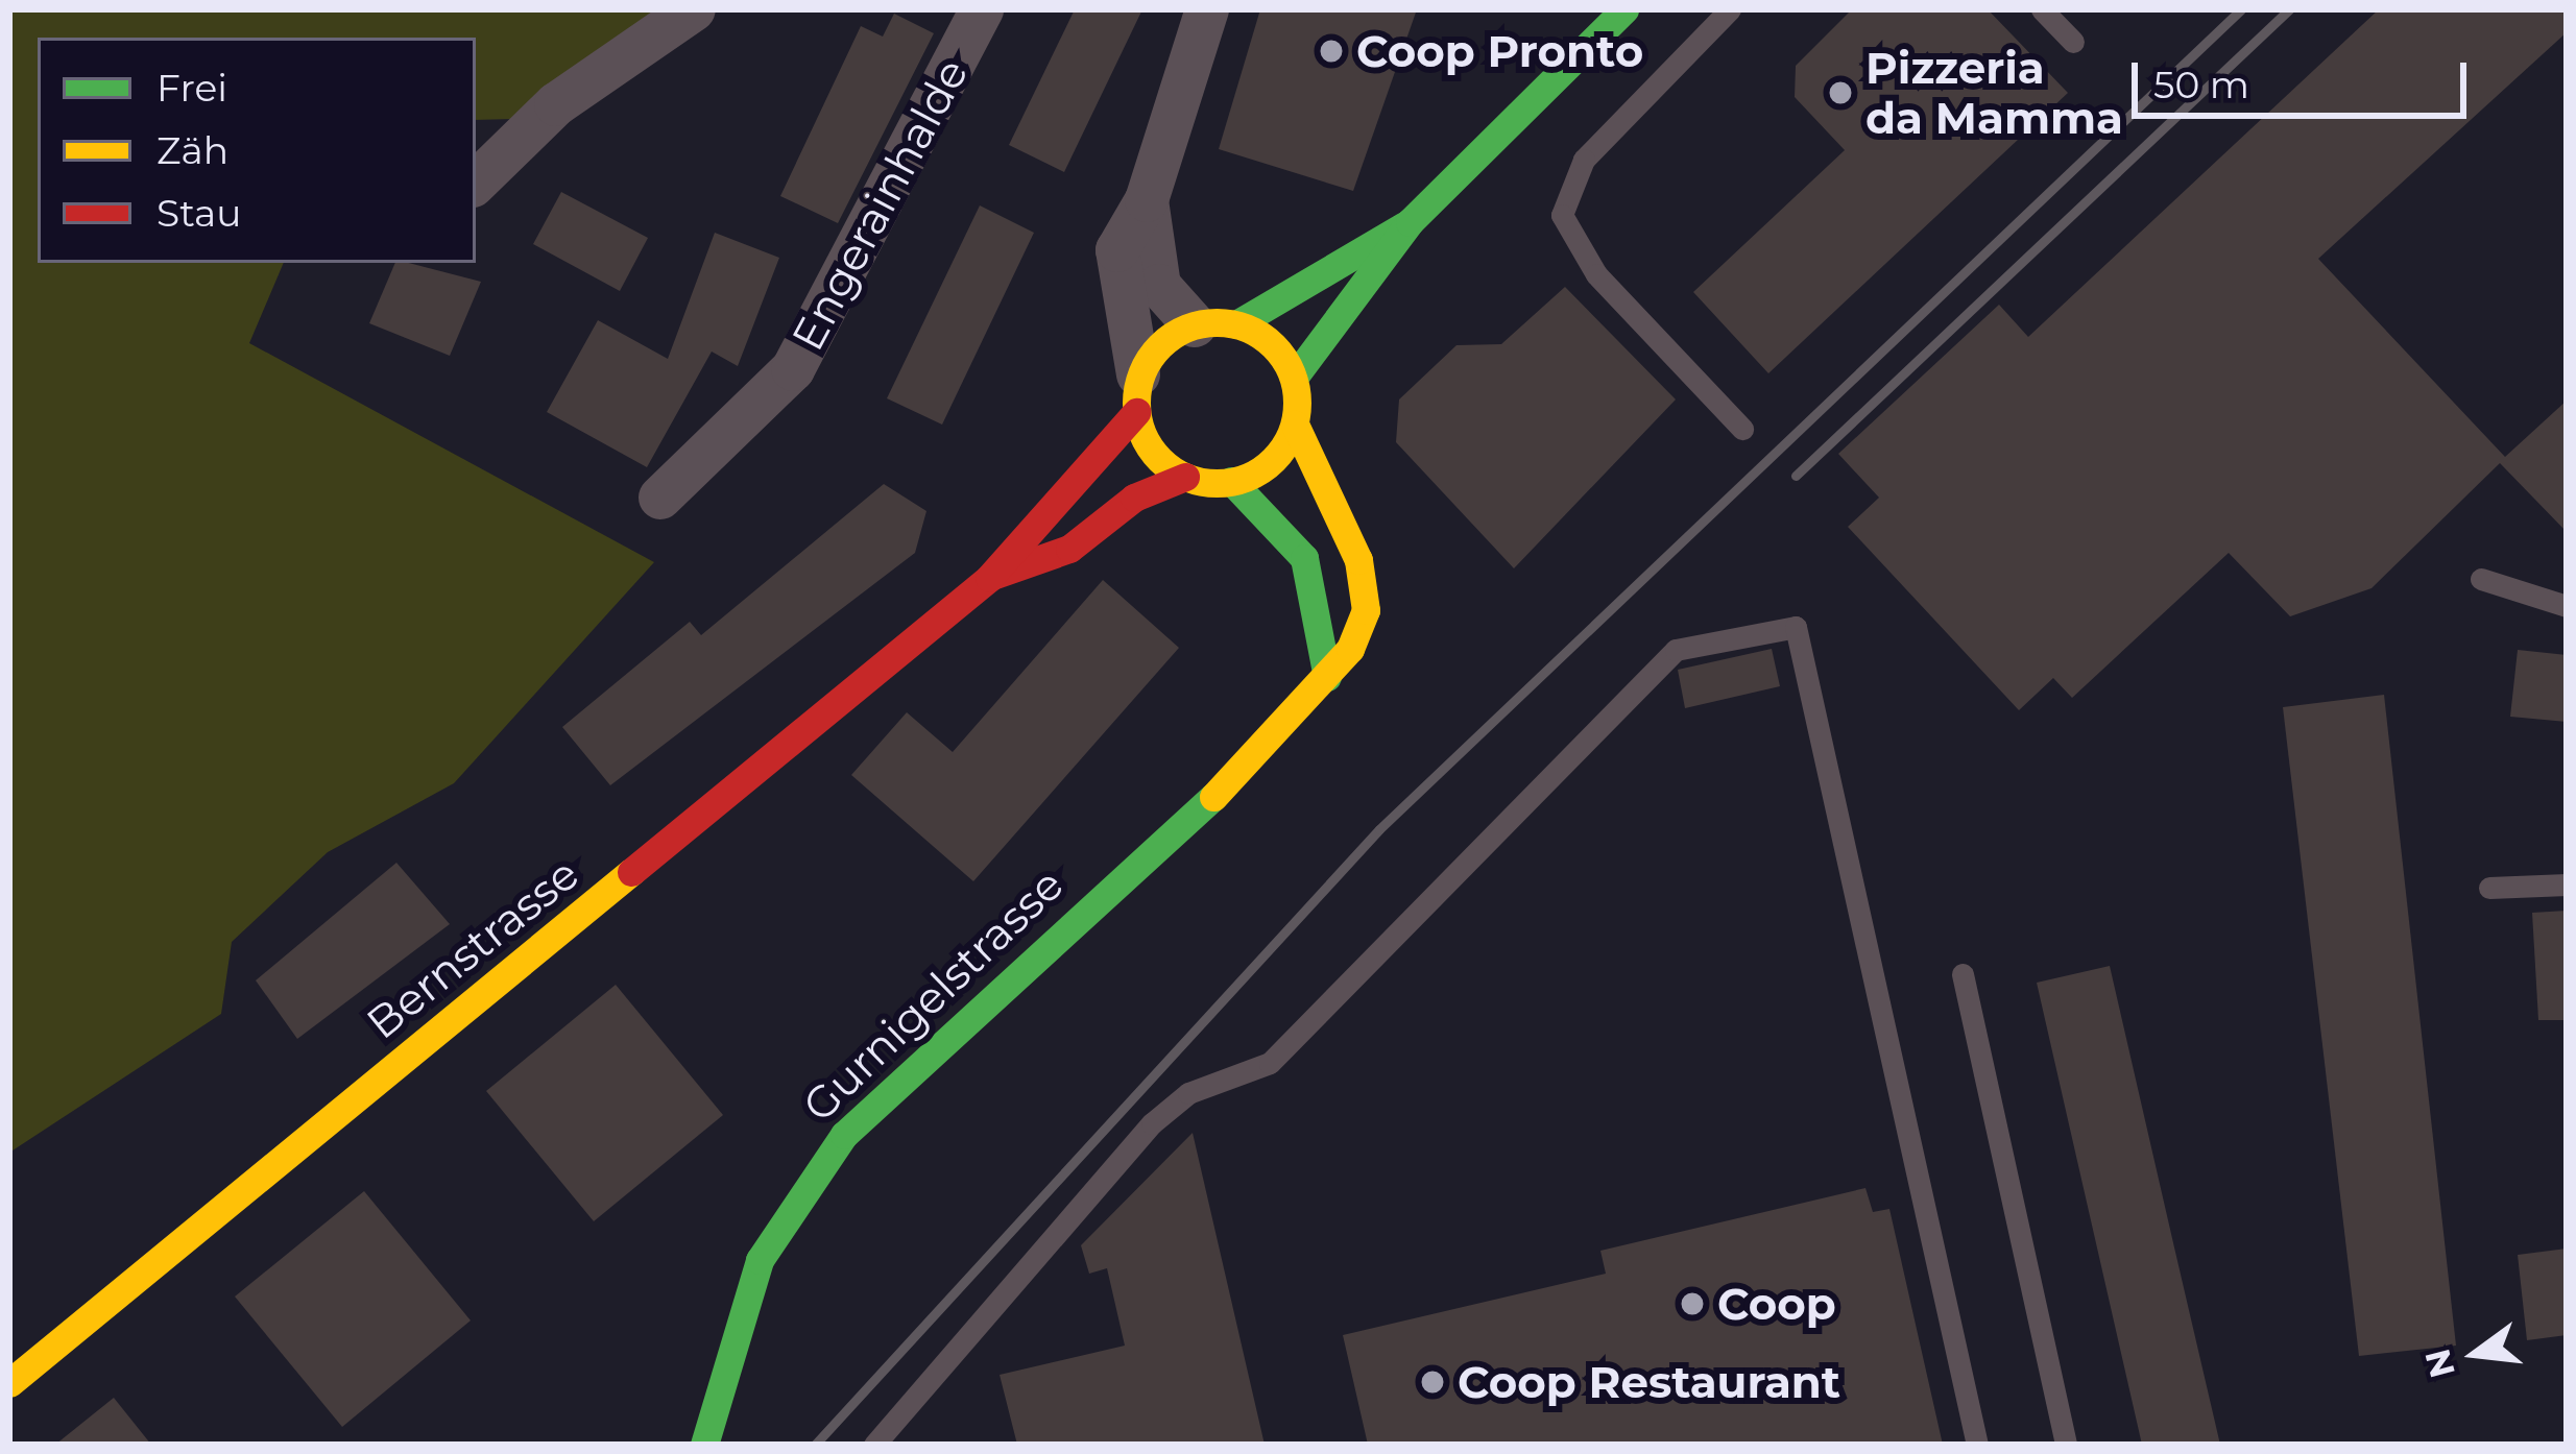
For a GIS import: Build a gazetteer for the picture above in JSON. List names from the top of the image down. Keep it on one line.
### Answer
{"streets":{"main road":["Bernstrasse","Gurnigelstrasse"],"street":["Engerainhalde"]},"crossings":[["Bernstrasse","Gurnigelstrasse"]],"places":["Coop Pronto","Pizzeria da Mamma","Coop","Coop Restaurant"],"legend":["Frei","Zäh","Stau"],"scale_bar":"50 m","north":"left"}
